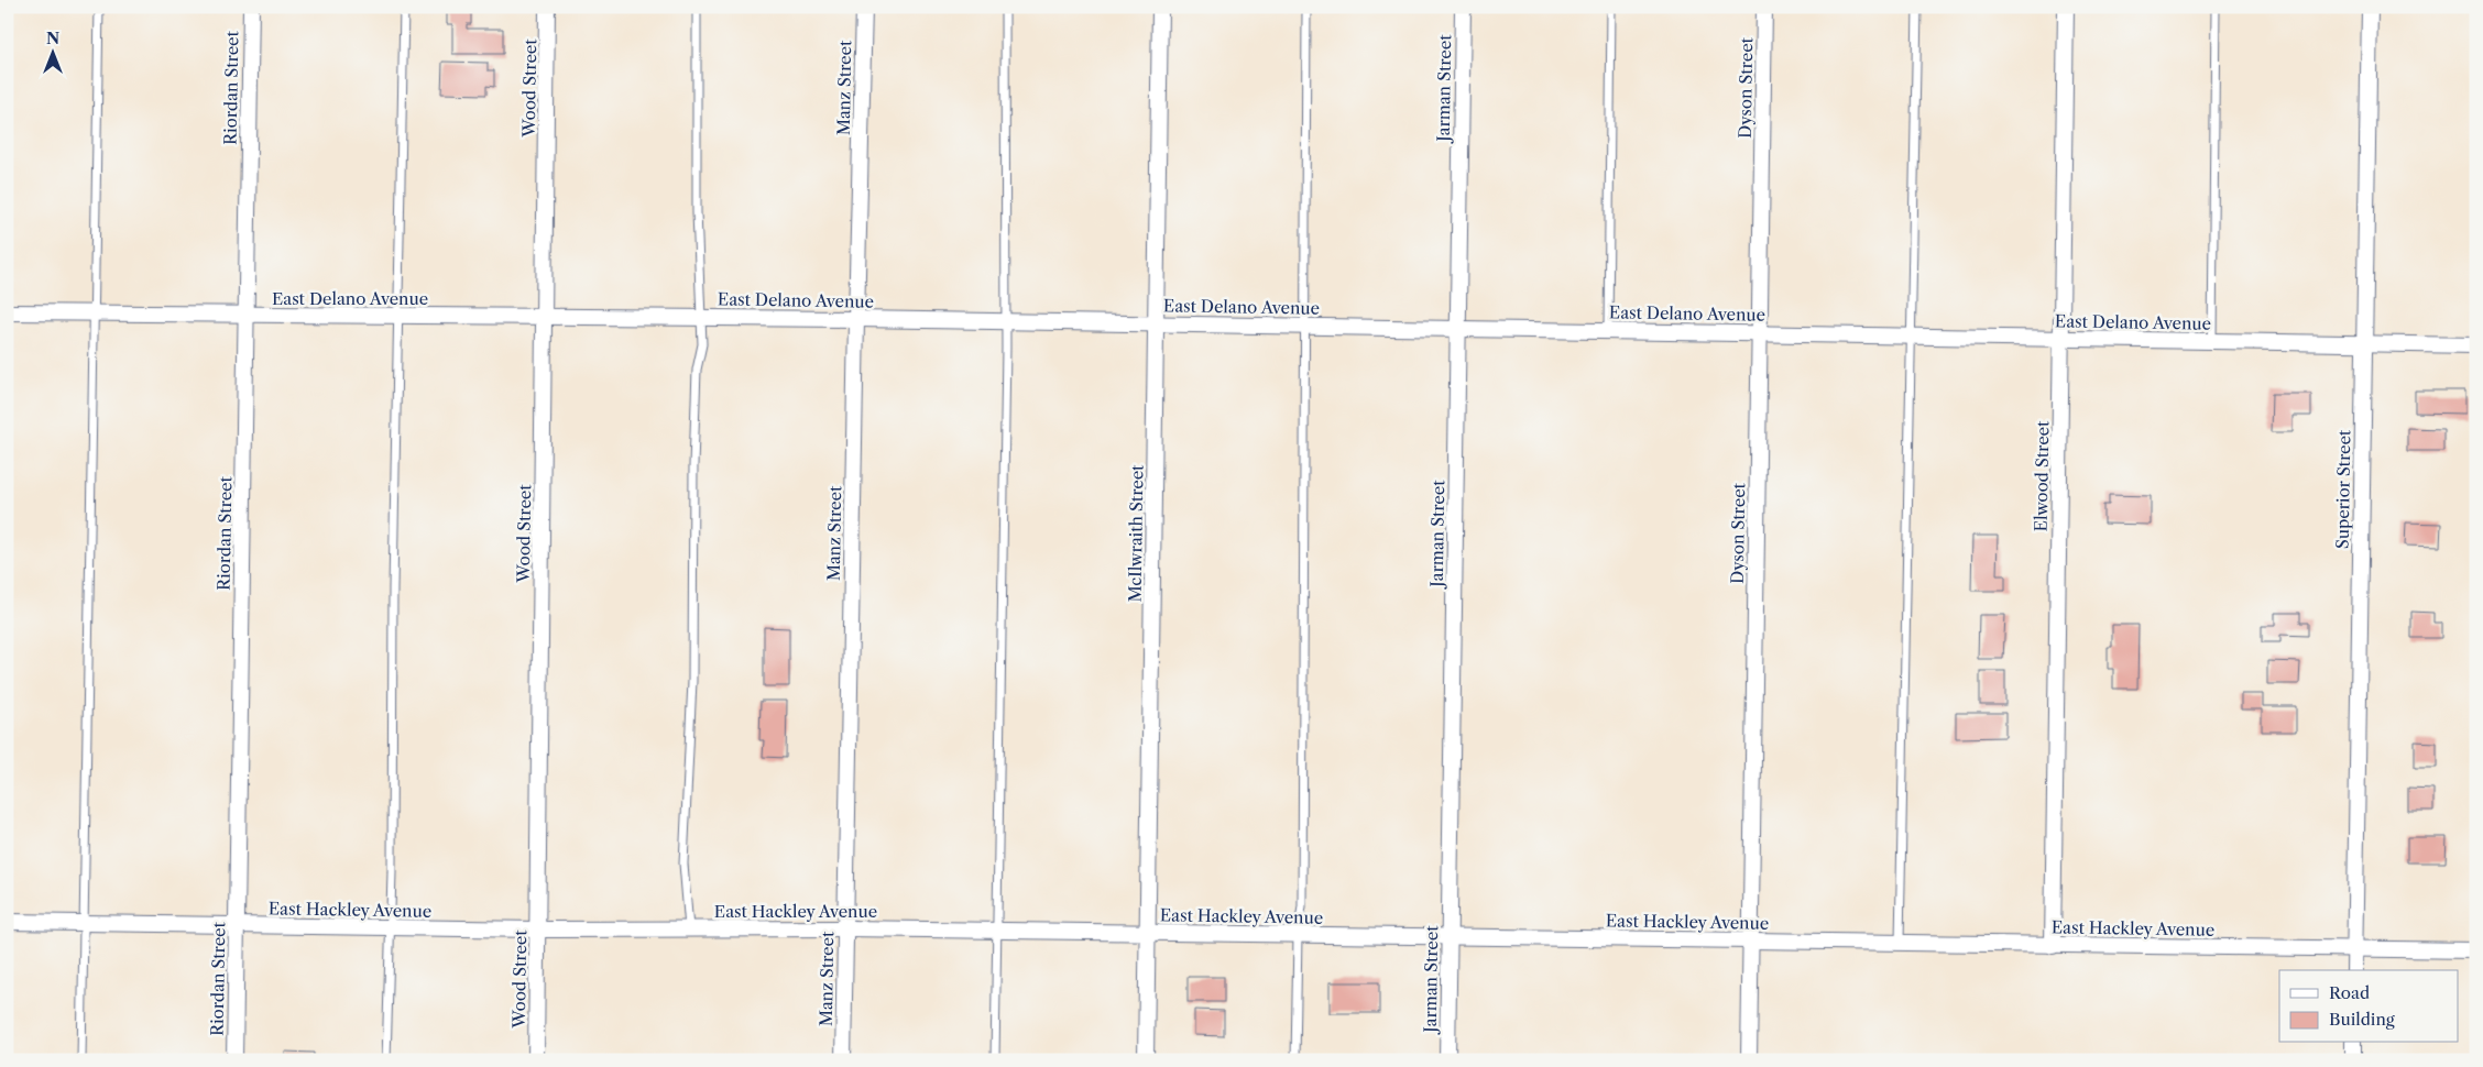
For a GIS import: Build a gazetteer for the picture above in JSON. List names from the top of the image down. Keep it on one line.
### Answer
{"streets":{"street":["Riordan Street","Wood Street","Manz Street","Jarman Street","Dyson Street","East Delano Avenue","Elwood Street","Superior Street","McIlwraith Street","East Hackley Avenue"]},"crossings":[["Riordan Street","East Delano Avenue"],["Riordan Street","East Hackley Avenue"],["Wood Street","East Delano Avenue"],["Wood Street","East Hackley Avenue"],["Manz Street","East Delano Avenue"],["Manz Street","East Hackley Avenue"],["Jarman Street","East Delano Avenue"],["Jarman Street","East Hackley Avenue"],["Dyson Street","East Delano Avenue"],["Dyson Street","East Hackley Avenue"],["East Delano Avenue","Elwood Street"],["East Delano Avenue","Superior Street"],["East Delano Avenue","McIlwraith Street"],["Elwood Street","East Hackley Avenue"],["Superior Street","East Hackley Avenue"],["McIlwraith Street","East Hackley Avenue"]],"legend":["Road","Building"],"north":"top"}
